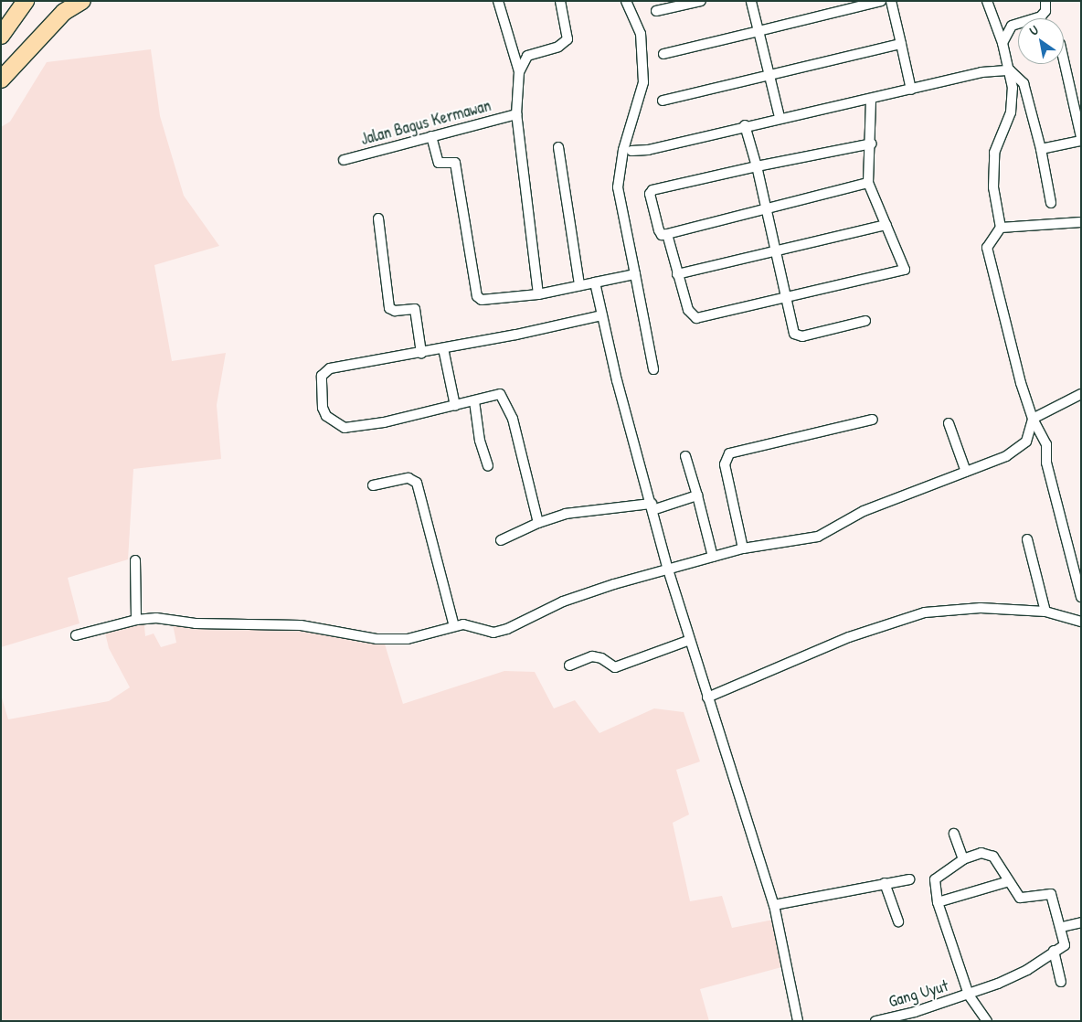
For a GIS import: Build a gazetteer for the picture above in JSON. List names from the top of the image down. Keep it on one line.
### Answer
{"streets":{"street":["Jalan Bagus Kermawan","Gang Uyut"]},"north":"top left"}
